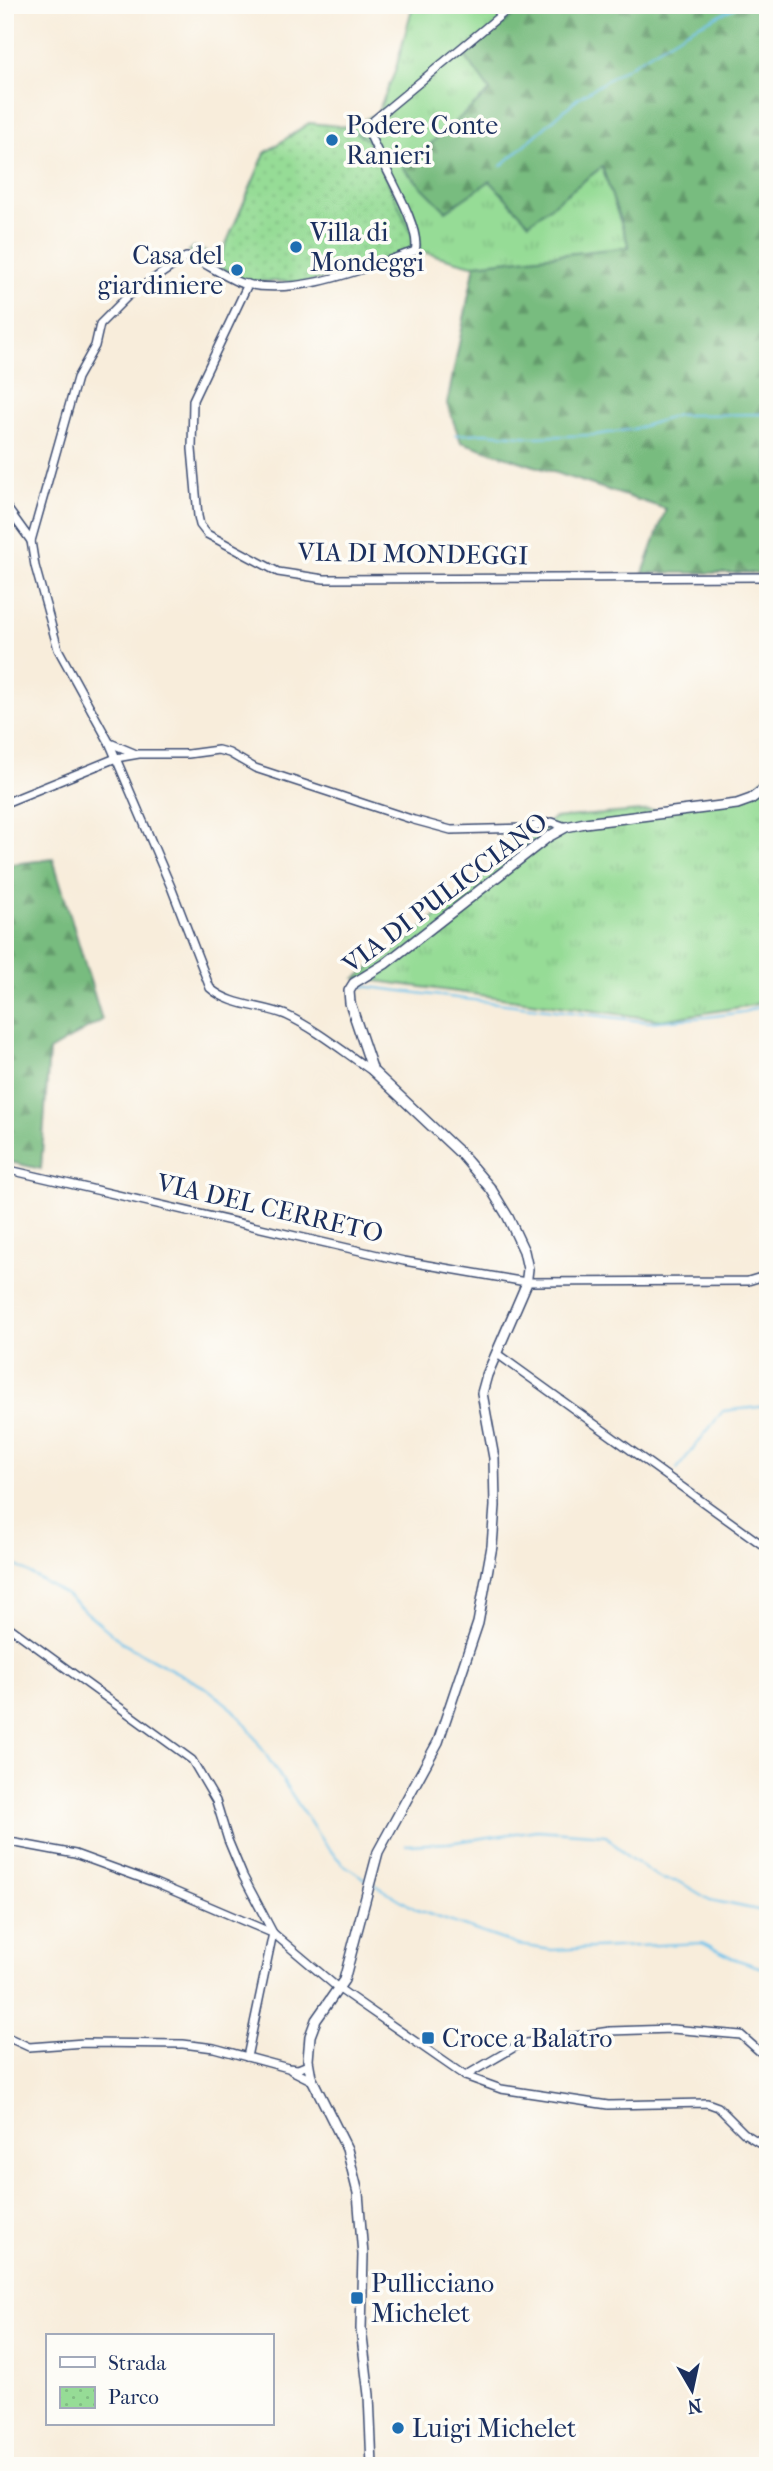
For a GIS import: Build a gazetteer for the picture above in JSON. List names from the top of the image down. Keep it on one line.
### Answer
{"streets":{"street":["VIA DI MONDEGGI","VIA DI PULICCIANO","VIA DEL CERRETO"]},"crossings":[["VIA DI PULICCIANO","VIA DEL CERRETO"]],"places":{"other":["Podere Conte Ranieri","Villa di Mondeggi","Casa del giardiniere","Luigi Michelet"],"transit":["Croce a Balatro","Pullicciano Michelet"]},"legend":["Strada","Parco"],"north":"bottom"}
